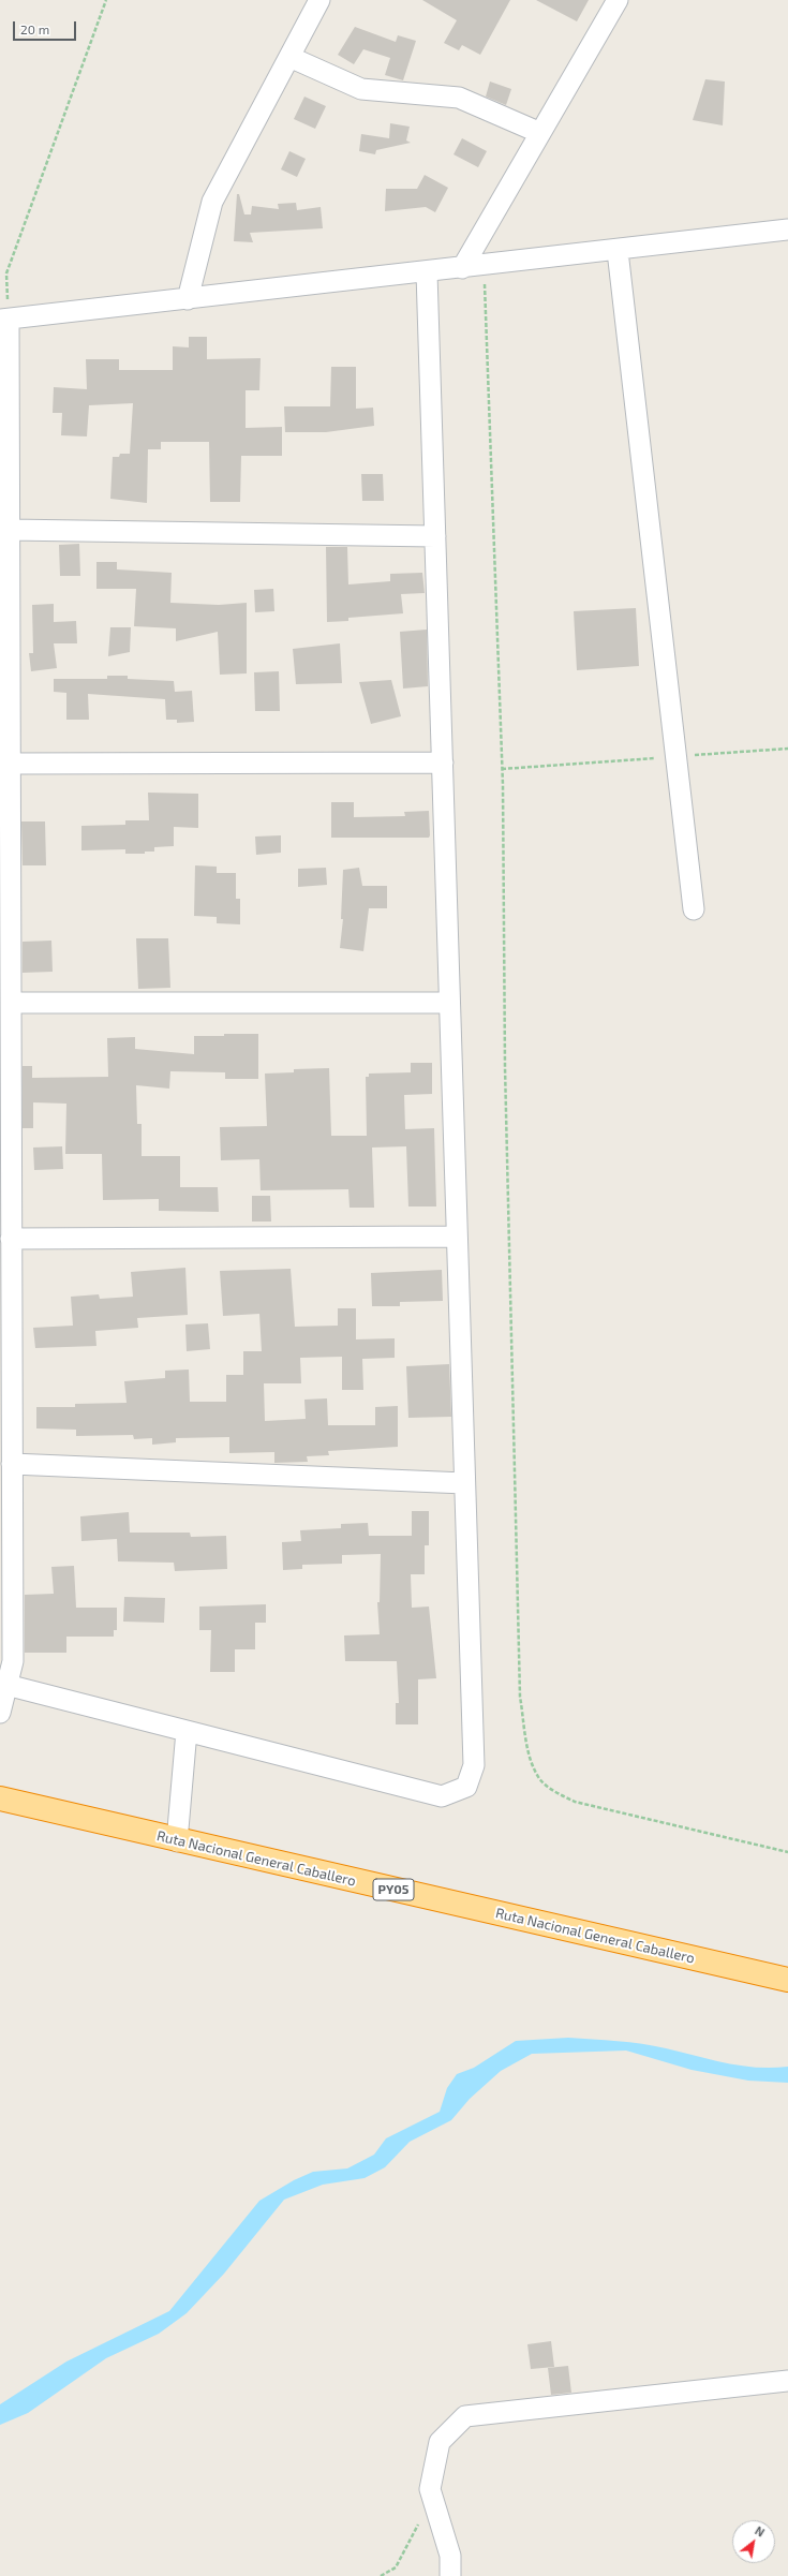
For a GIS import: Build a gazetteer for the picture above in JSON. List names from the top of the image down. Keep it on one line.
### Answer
{"streets":{"highway":["Ruta Nacional General Caballero","PY05"]},"scale_bar":"20 m","north":"top right"}
